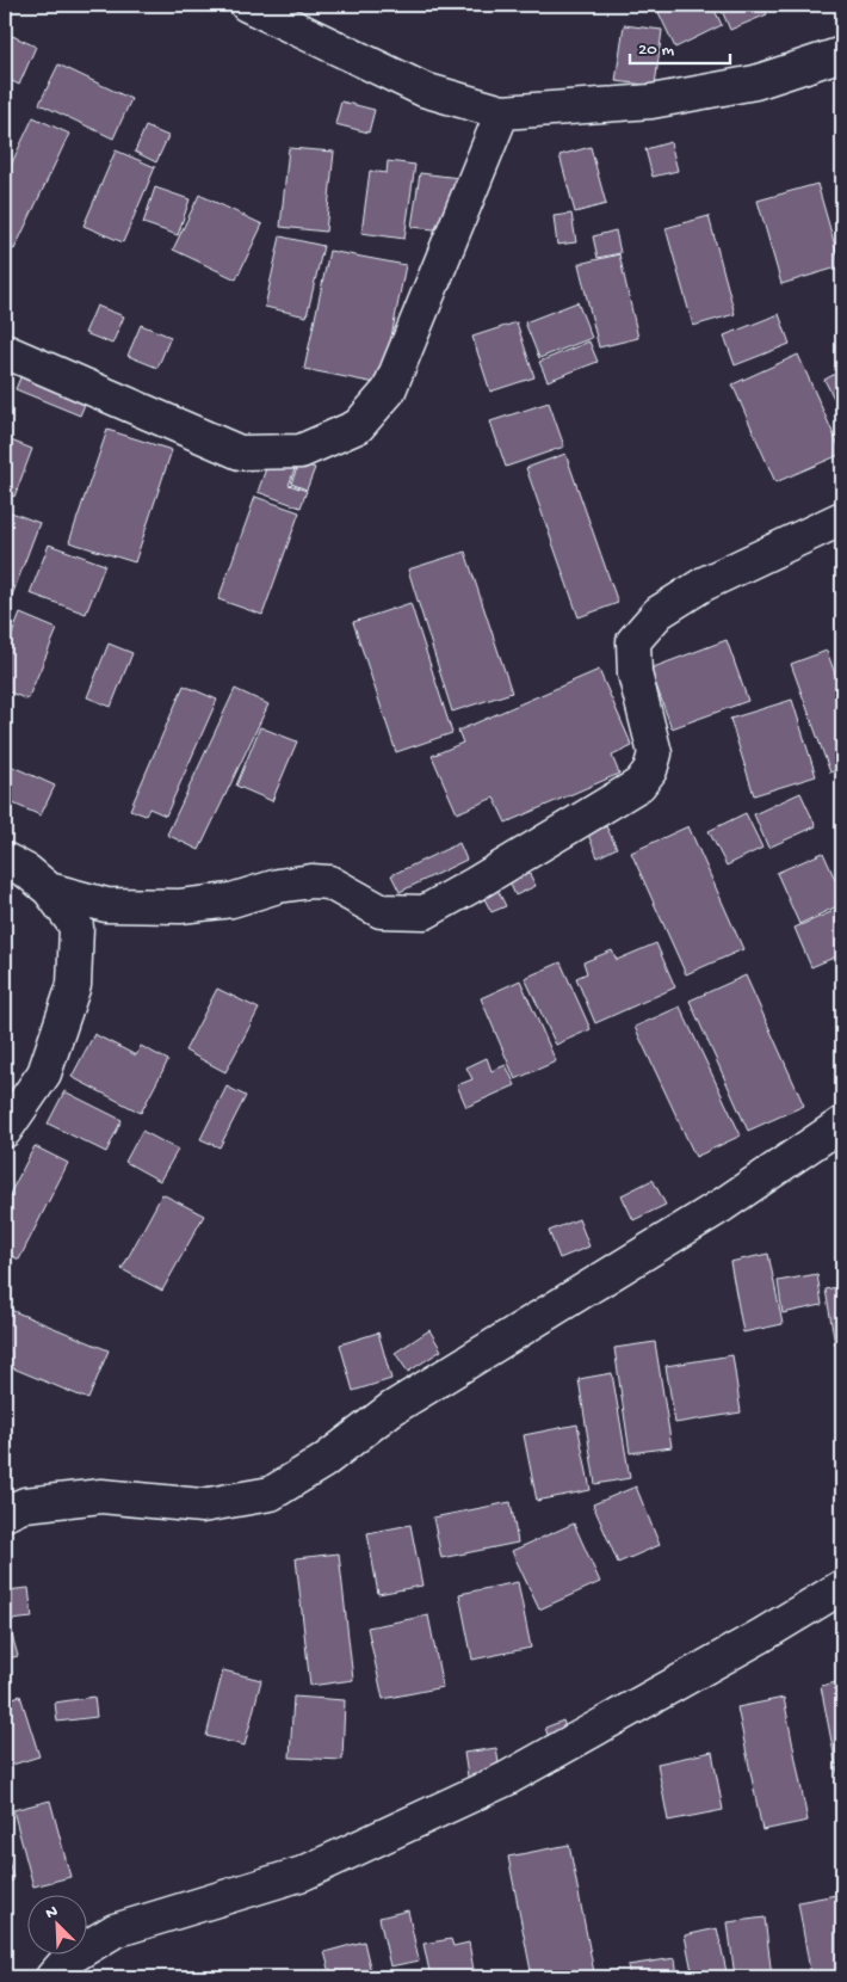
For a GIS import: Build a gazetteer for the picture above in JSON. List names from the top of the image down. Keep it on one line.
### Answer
{"scale_bar":"20 m","north":"top left"}
